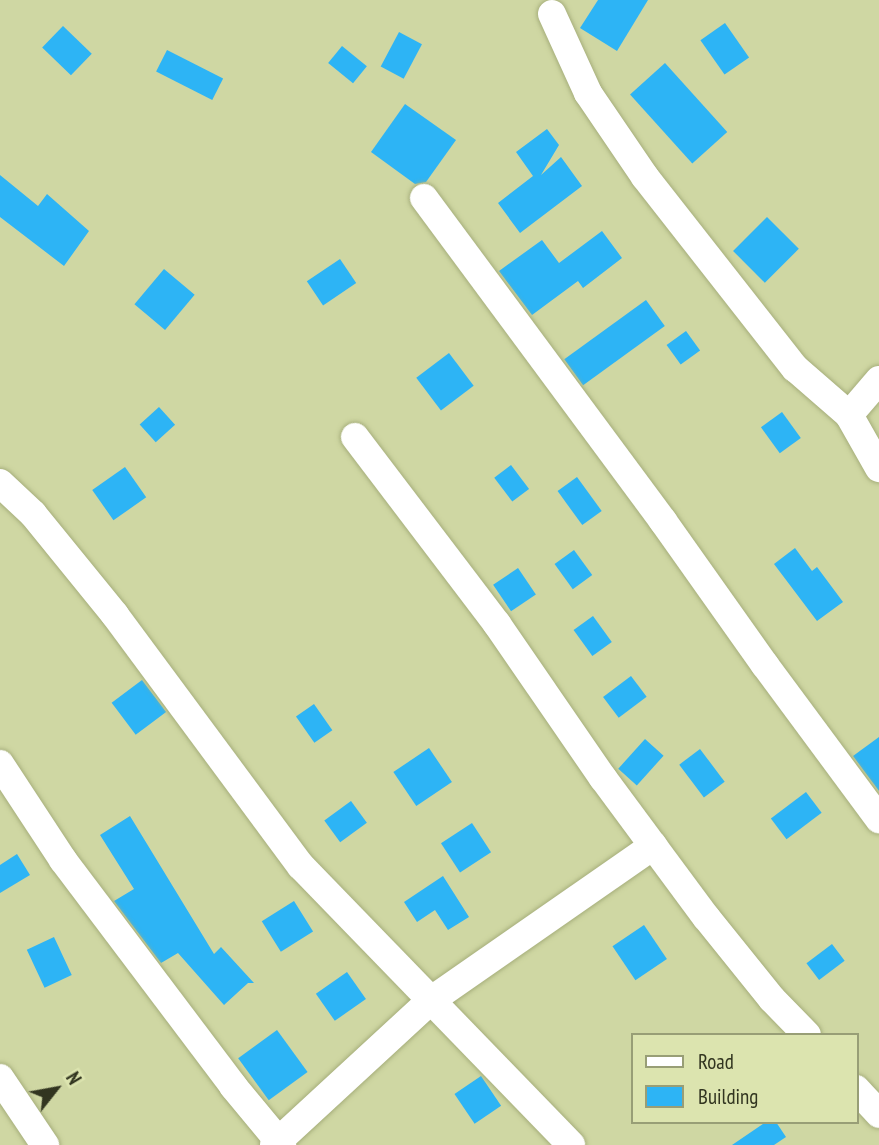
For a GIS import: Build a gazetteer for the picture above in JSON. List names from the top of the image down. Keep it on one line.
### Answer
{"legend":["Road","Building"],"north":"top right"}
